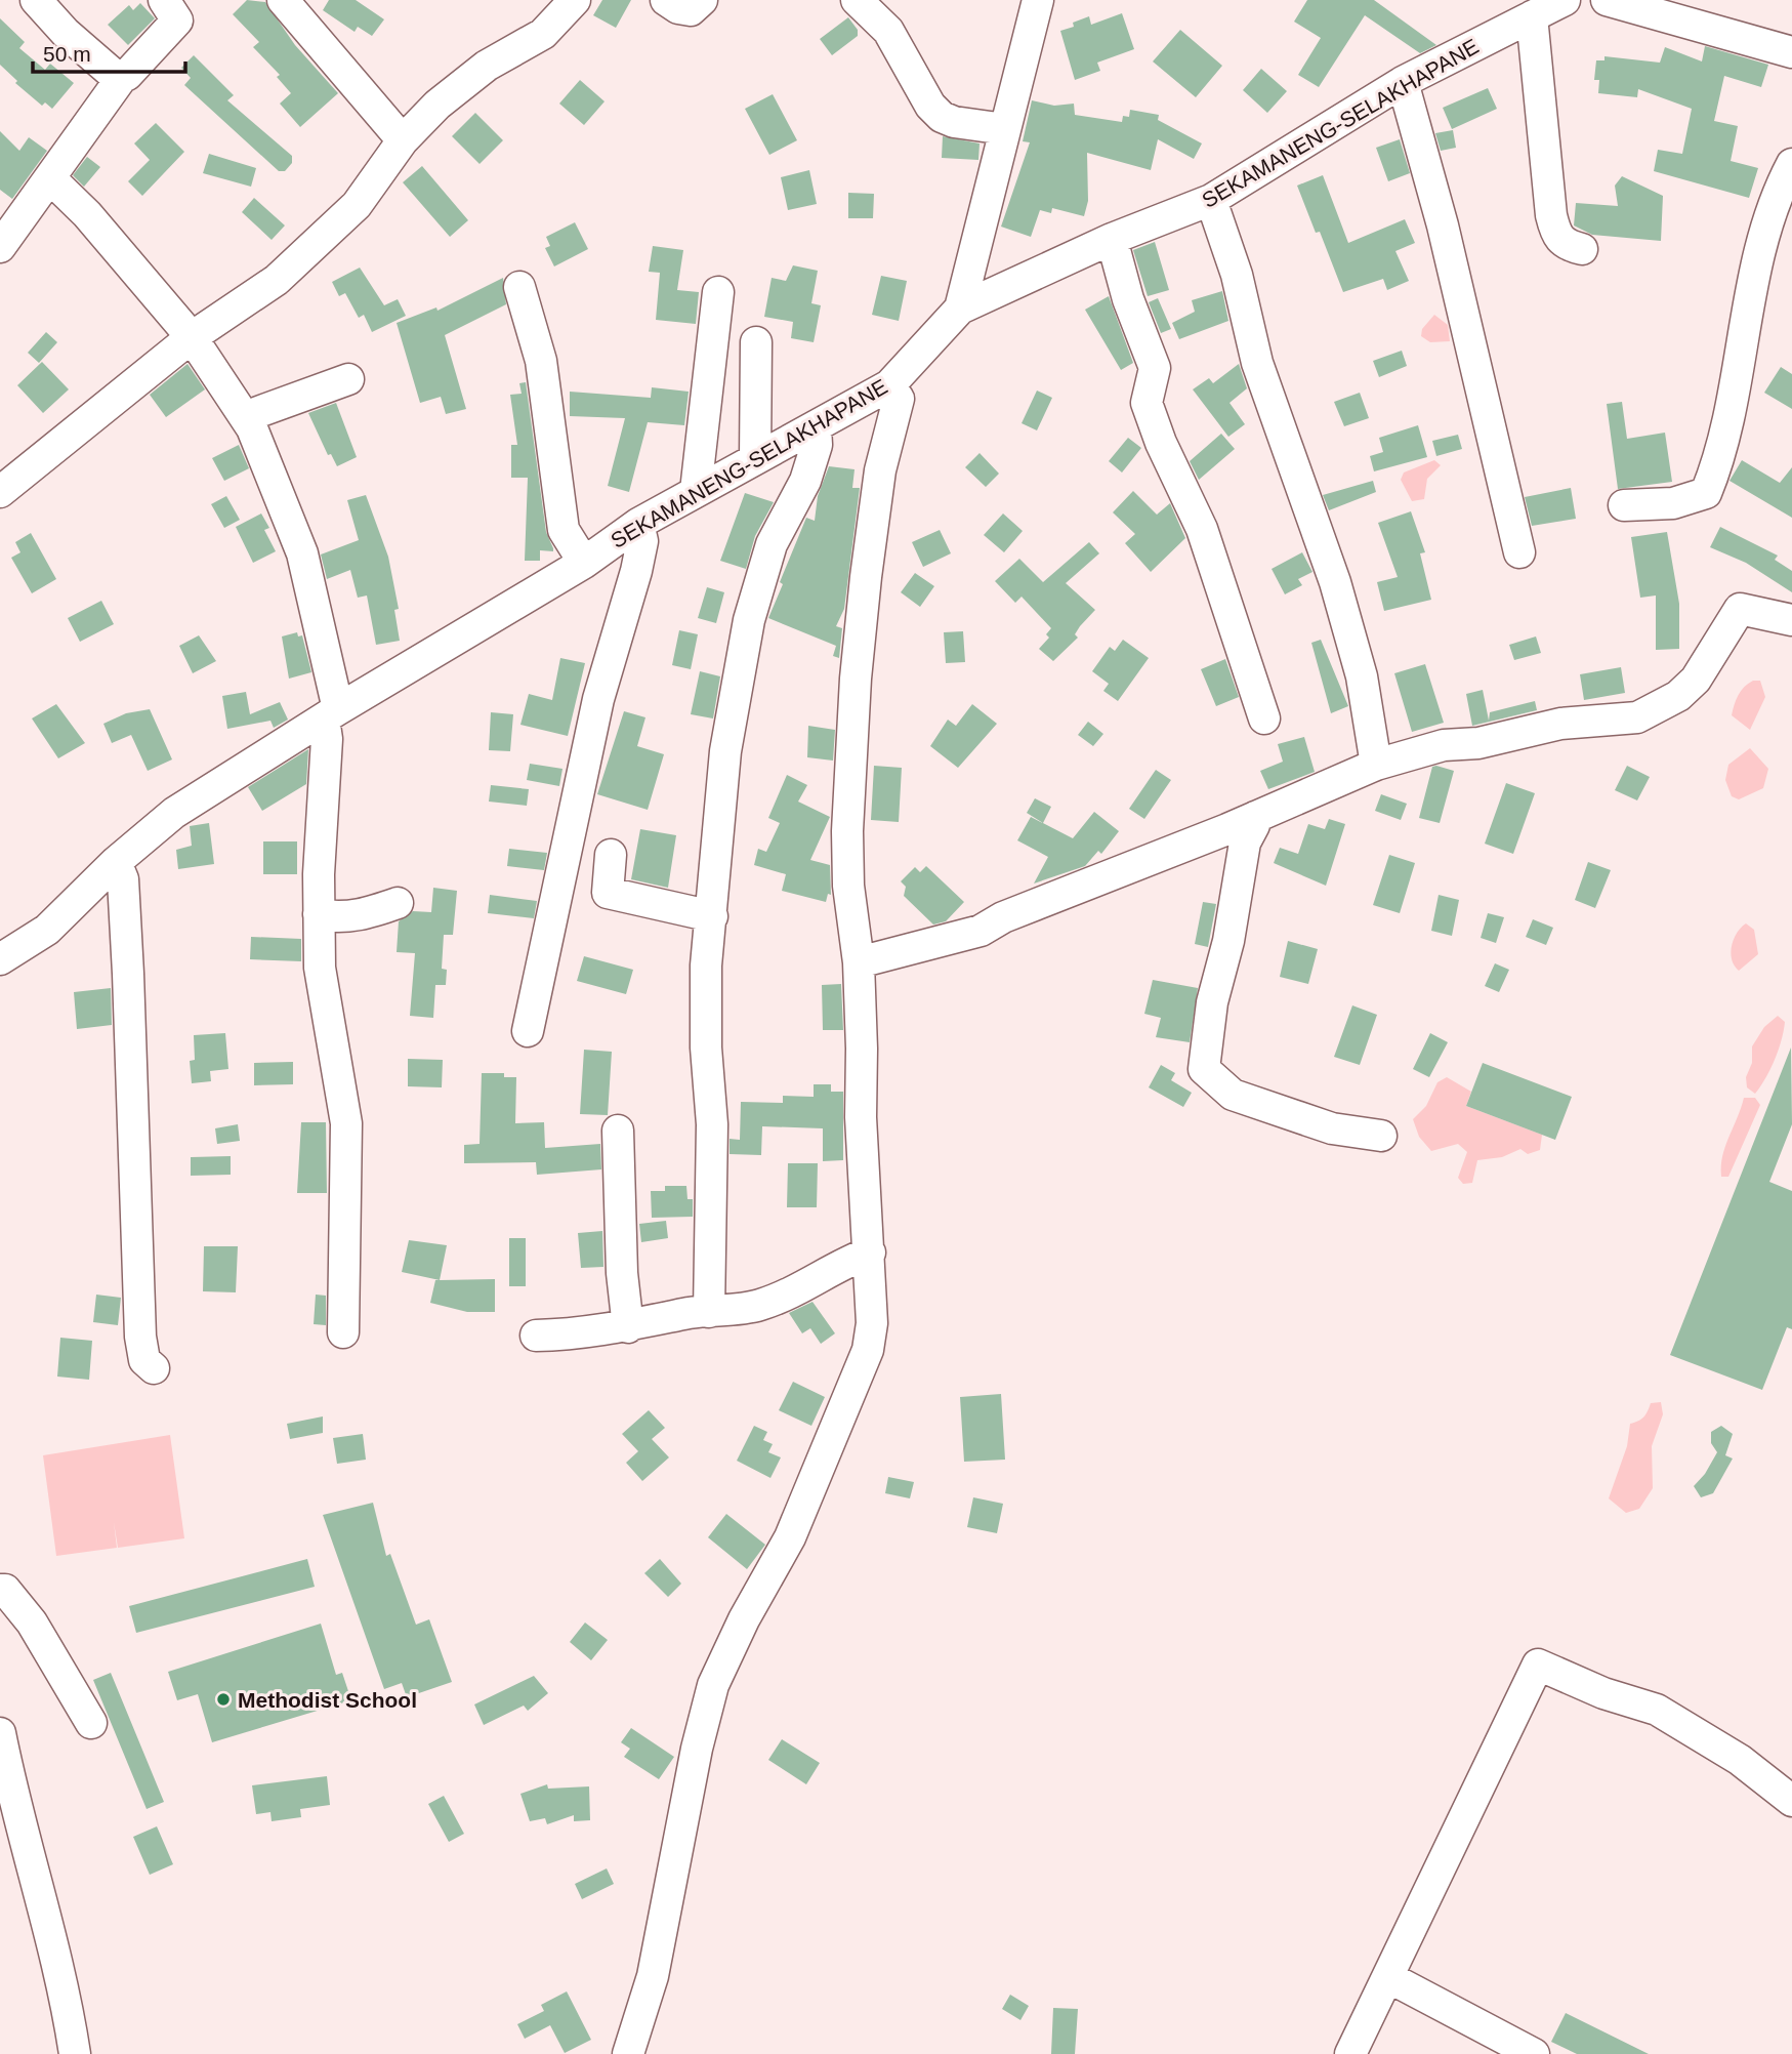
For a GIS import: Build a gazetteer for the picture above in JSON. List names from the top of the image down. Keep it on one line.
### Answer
{"streets":{"street":["SEKAMANENG-SELAKHAPANE"]},"places":["Methodist School"],"scale_bar":"50 m"}
